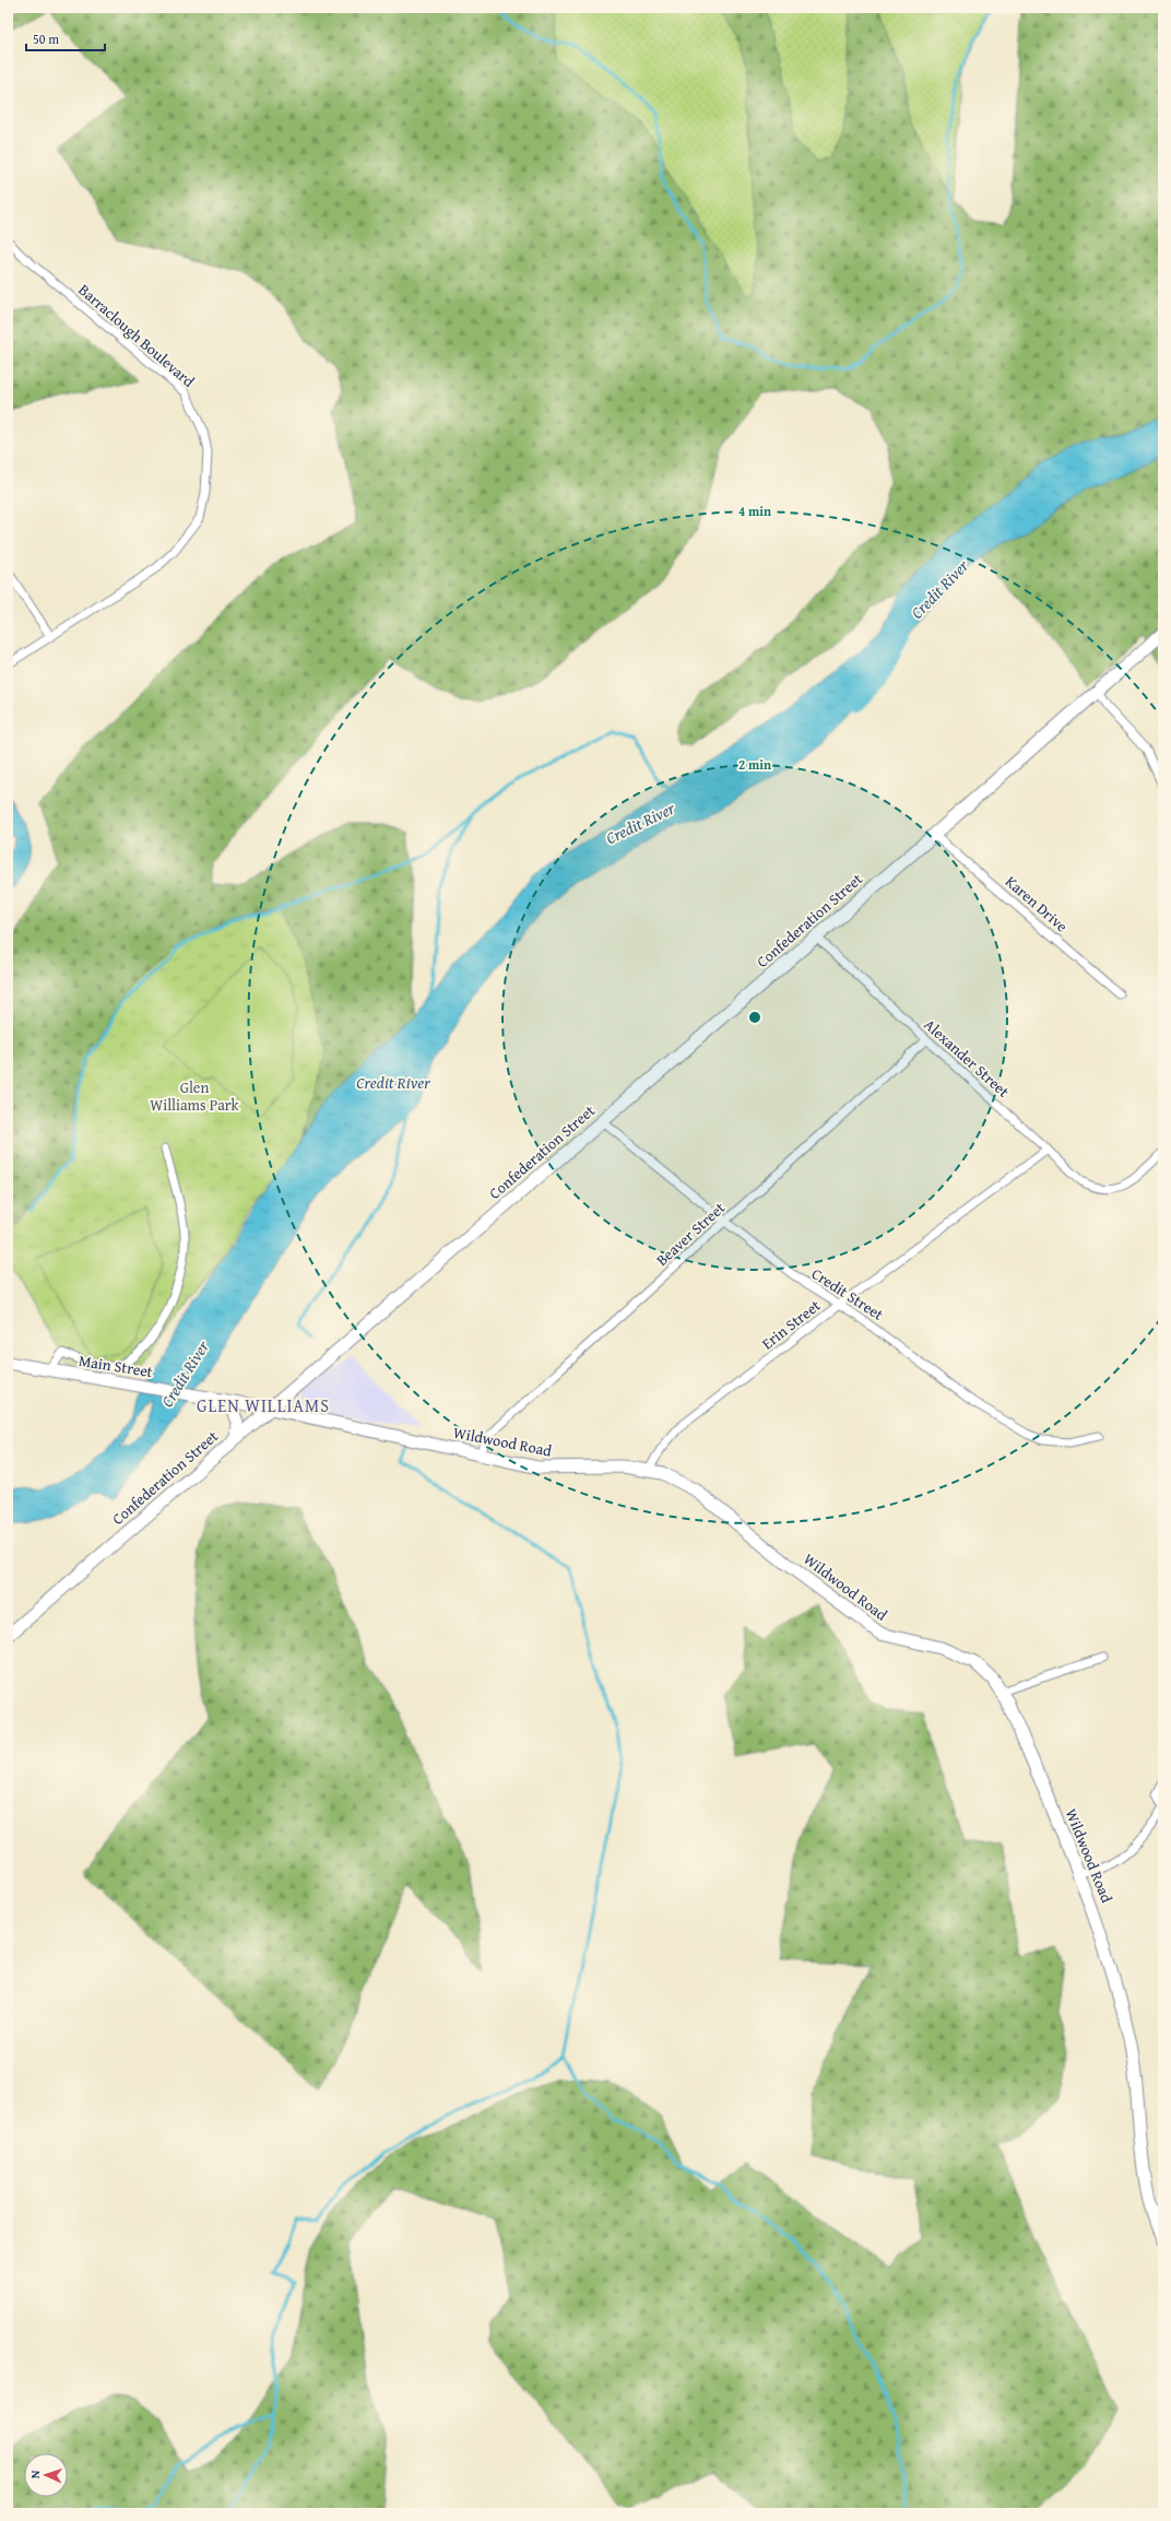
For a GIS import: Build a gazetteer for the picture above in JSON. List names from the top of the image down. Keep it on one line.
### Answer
{"streets":{"street":["Barraclough Boulevard","Karen Drive","Confederation Street","Alexander Street","Beaver Street","Credit Street","Erin Street","Main Street","Wildwood Road"]},"crossings":[["Karen Drive","Confederation Street"],["Confederation Street","Alexander Street"],["Confederation Street","Credit Street"],["Confederation Street","Main Street"],["Confederation Street","Wildwood Road"],["Alexander Street","Beaver Street"],["Alexander Street","Erin Street"],["Beaver Street","Credit Street"],["Beaver Street","Wildwood Road"],["Credit Street","Erin Street"],["Erin Street","Wildwood Road"],["Main Street","Wildwood Road"]],"districts":["GLEN WILLIAMS"],"water":["Credit River"],"parks":["Glen Williams Park"],"scale_bar":"50 m","north":"left","rings":["4 min","2 min"]}
